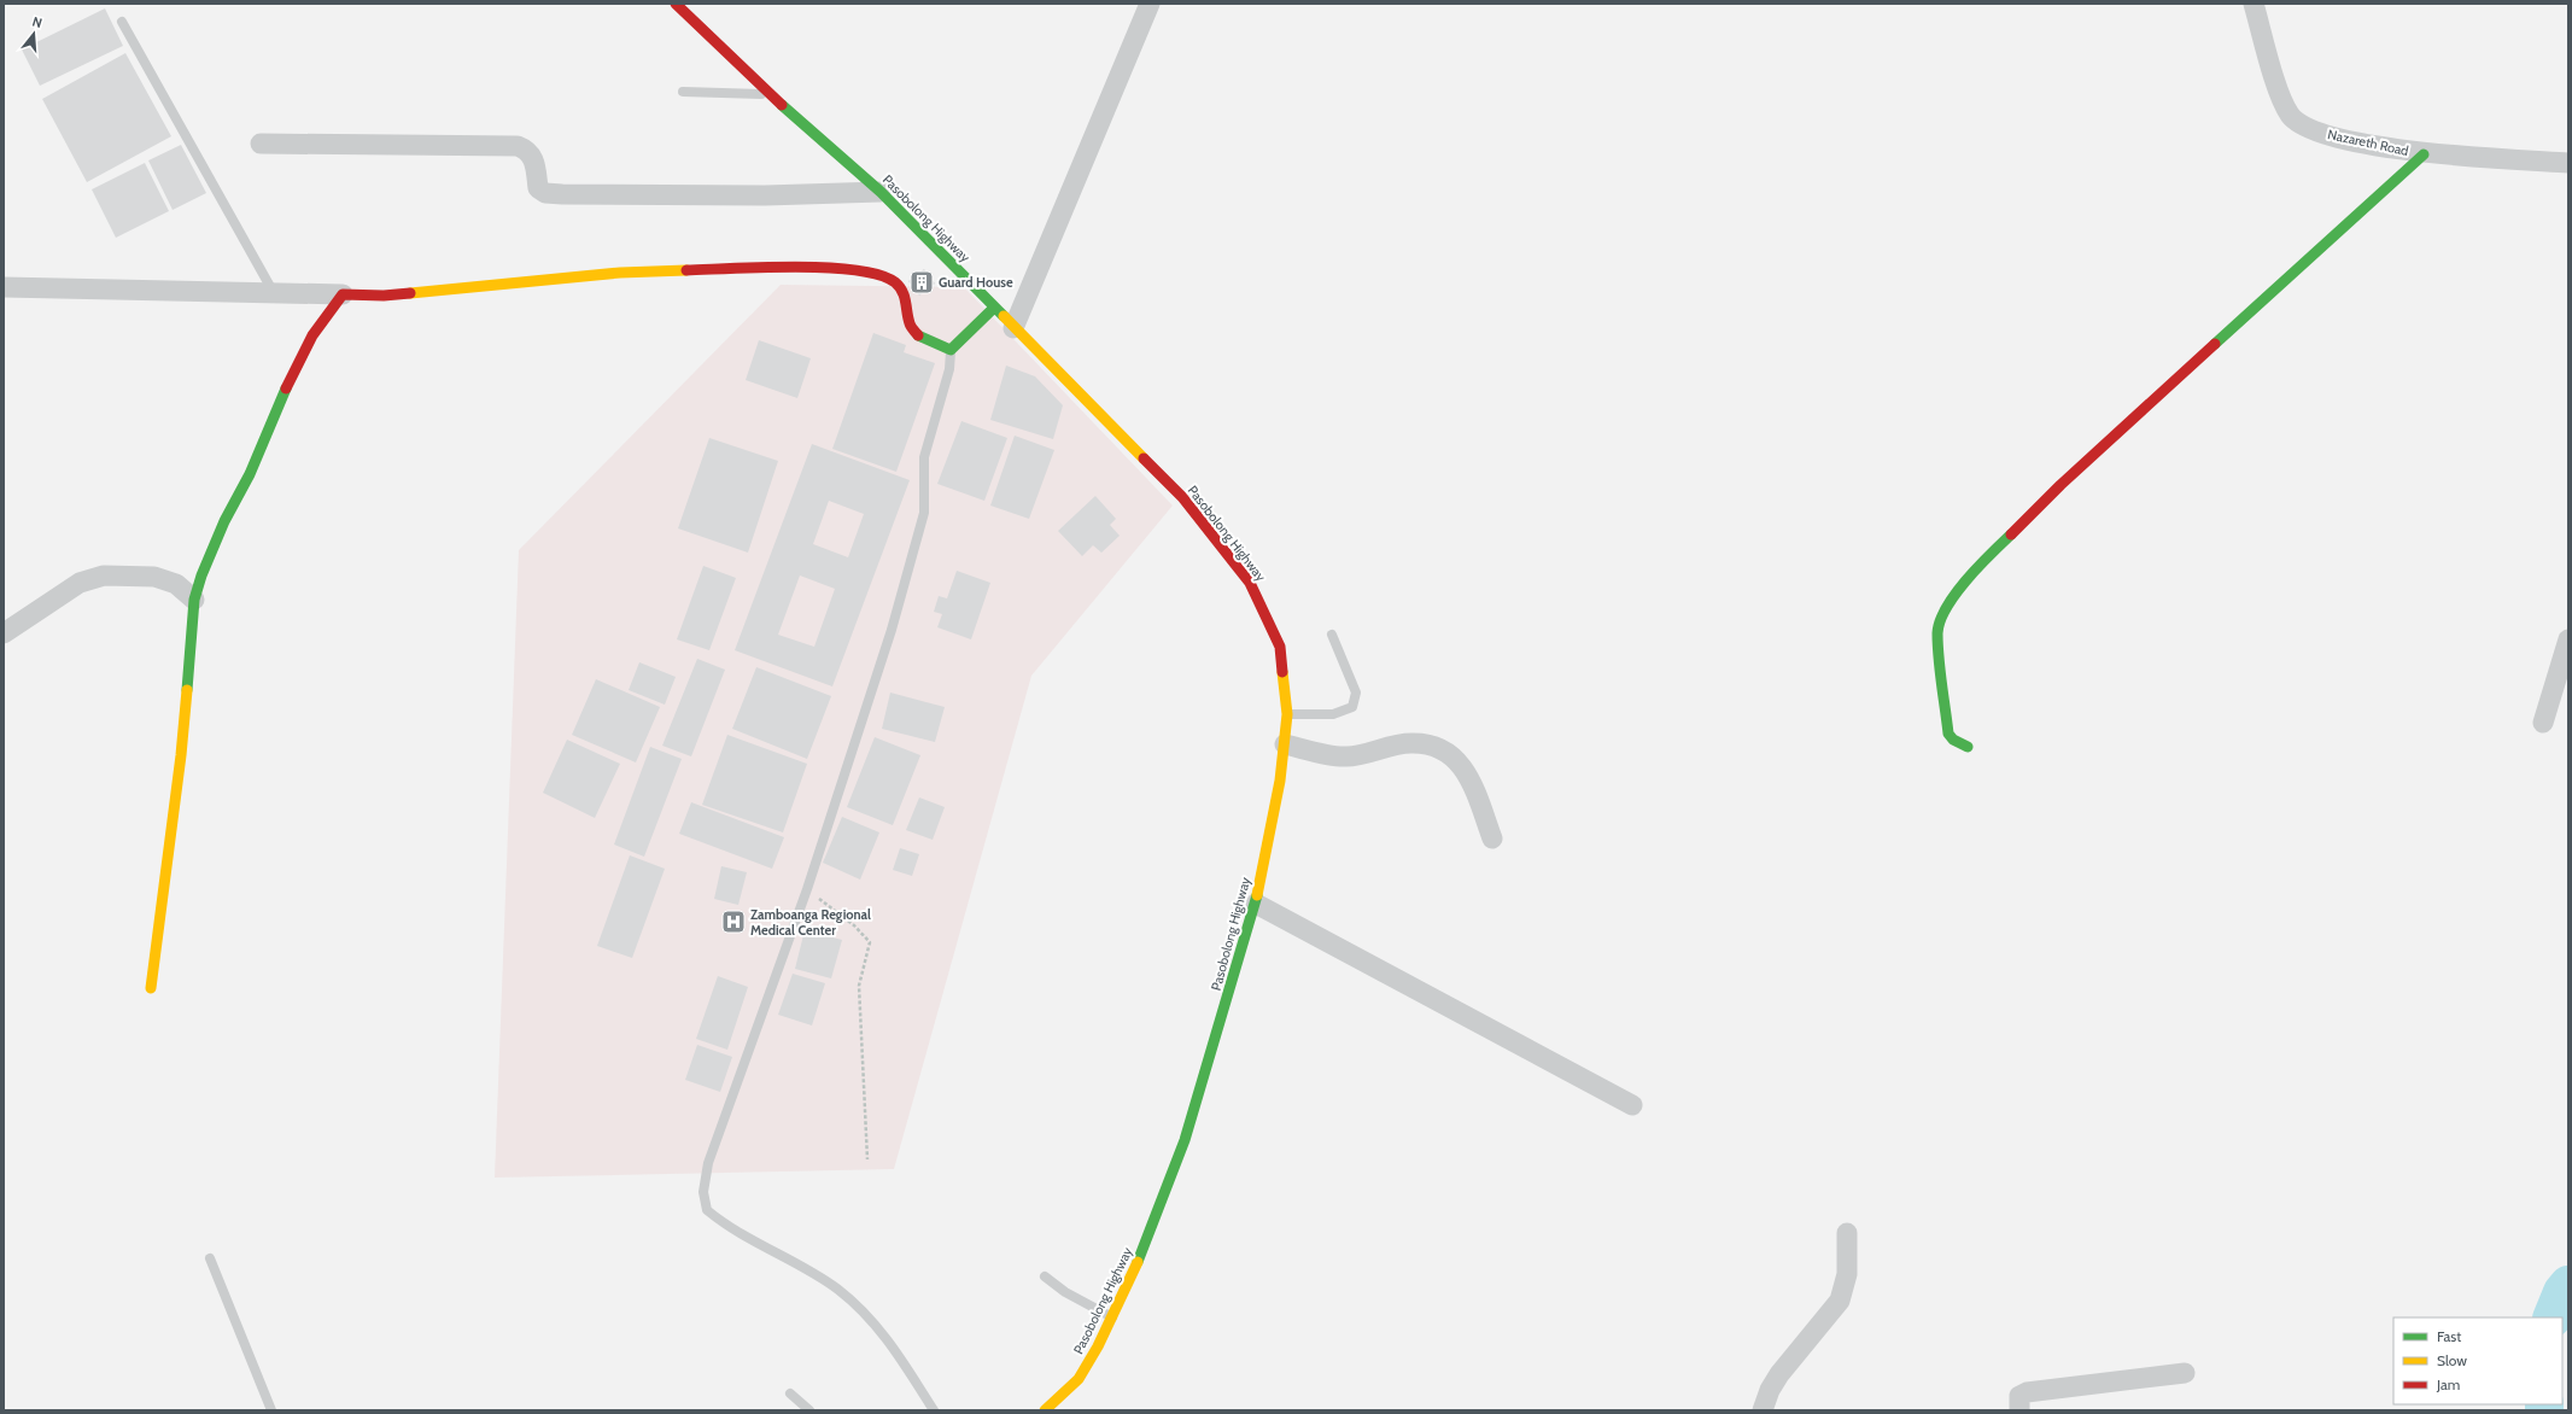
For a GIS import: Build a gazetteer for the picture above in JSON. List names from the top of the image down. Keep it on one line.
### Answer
{"streets":{"street":["Nazareth Road","Pasobolong Highway"]},"places":{"building":["Guard House"],"hospital":["Zamboanga Regional Medical Center"]},"legend":["Fast","Slow","Jam"],"north":"top"}
